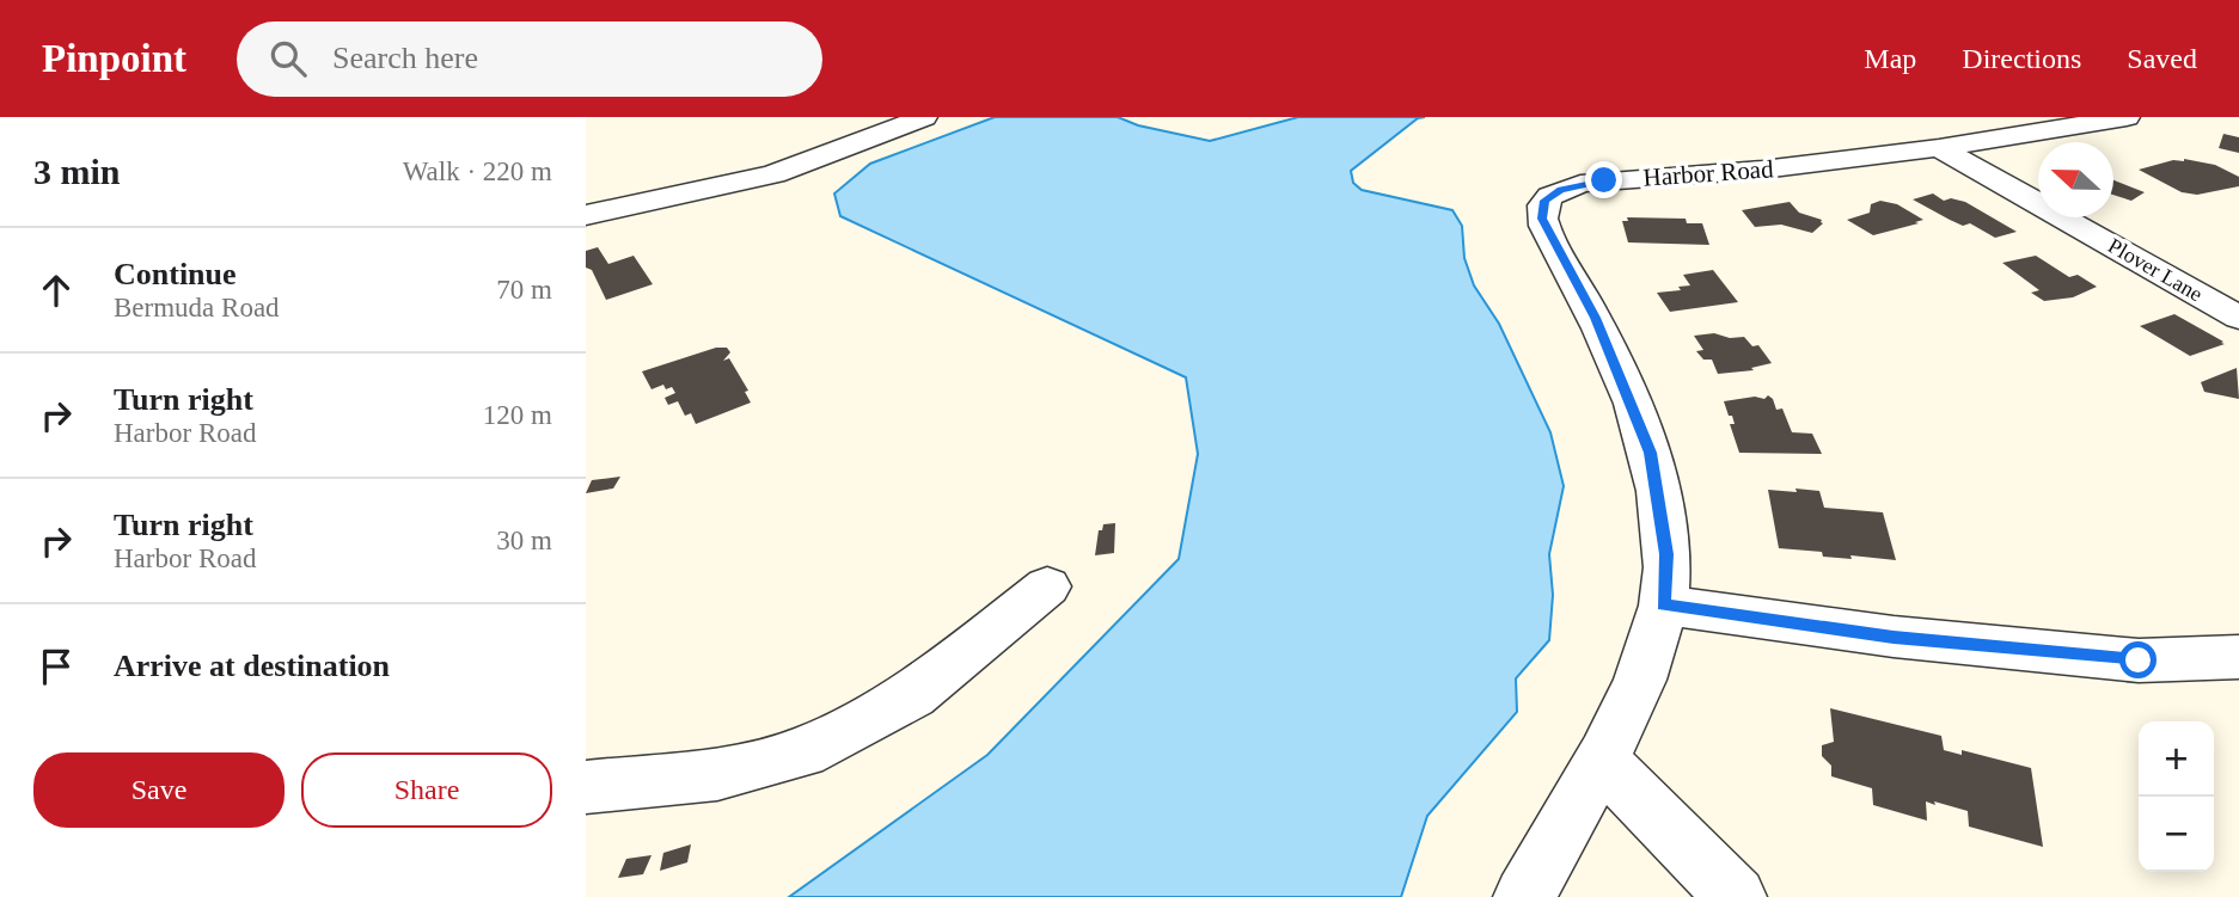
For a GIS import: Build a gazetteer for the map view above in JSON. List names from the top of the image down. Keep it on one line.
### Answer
{"streets":{"street":["Harbor Road","Plover Lane"]},"crossings":[["Harbor Road","Plover Lane"]],"north":"left","page":{"header":"Pinpoint","search":"Search here","nav":["Map","Directions","Saved"],"heading":["3 min","Walk · 220 m"],"list":[["Continue","Bermuda Road","70 m"],["Turn right","Harbor Road","120 m"],["Turn right","Harbor Road","30 m"],"Arrive at destination"],"map_buttons":["+","−"],"buttons":["Save","Share"]}}
